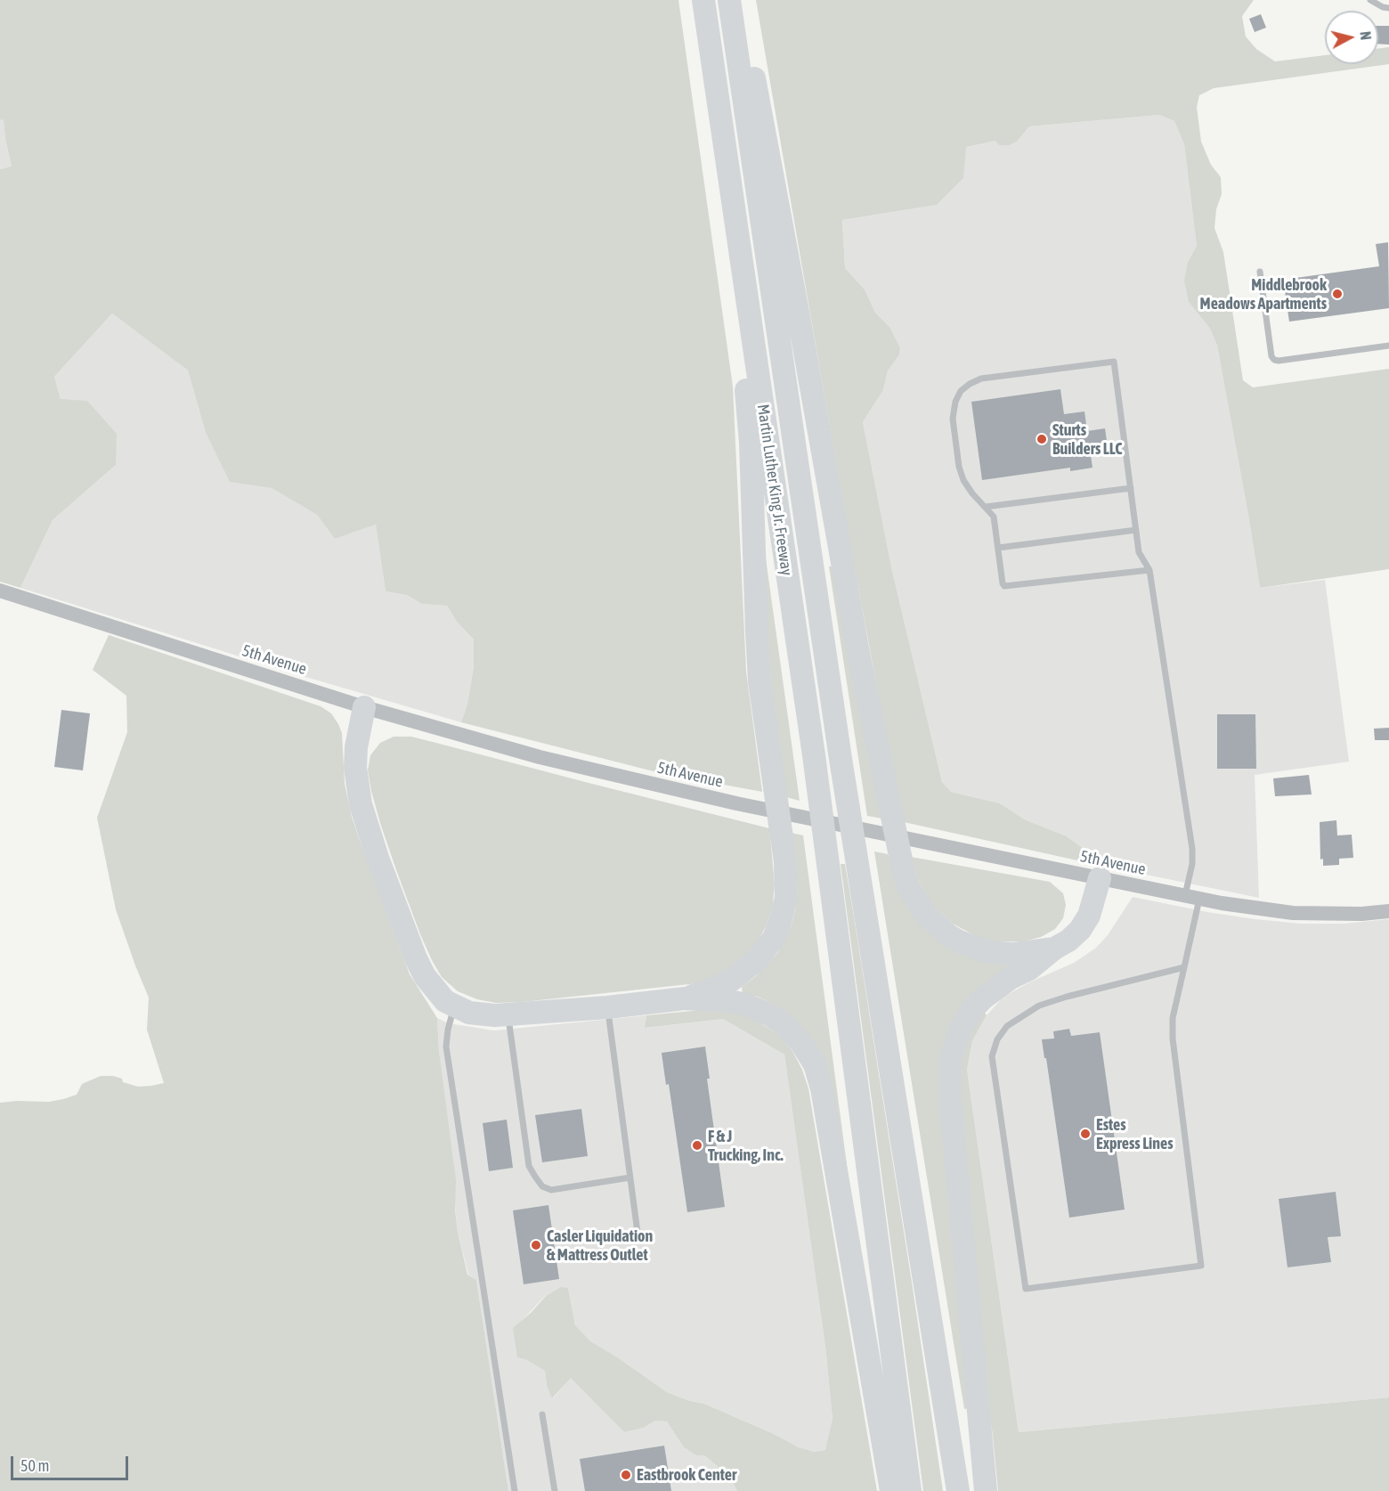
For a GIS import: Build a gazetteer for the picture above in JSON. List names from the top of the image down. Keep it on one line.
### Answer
{"streets":{"highway":["Martin Luther King Jr. Freeway"],"street":["5th Avenue"]},"places":["Middlebrook Meadows Apartments","Sturts Builders LLC","Estes Express Lines","F & J Trucking, Inc.","Casler Liquidation & Mattress Outlet","Eastbrook Center"],"scale_bar":"50 m","north":"right"}
